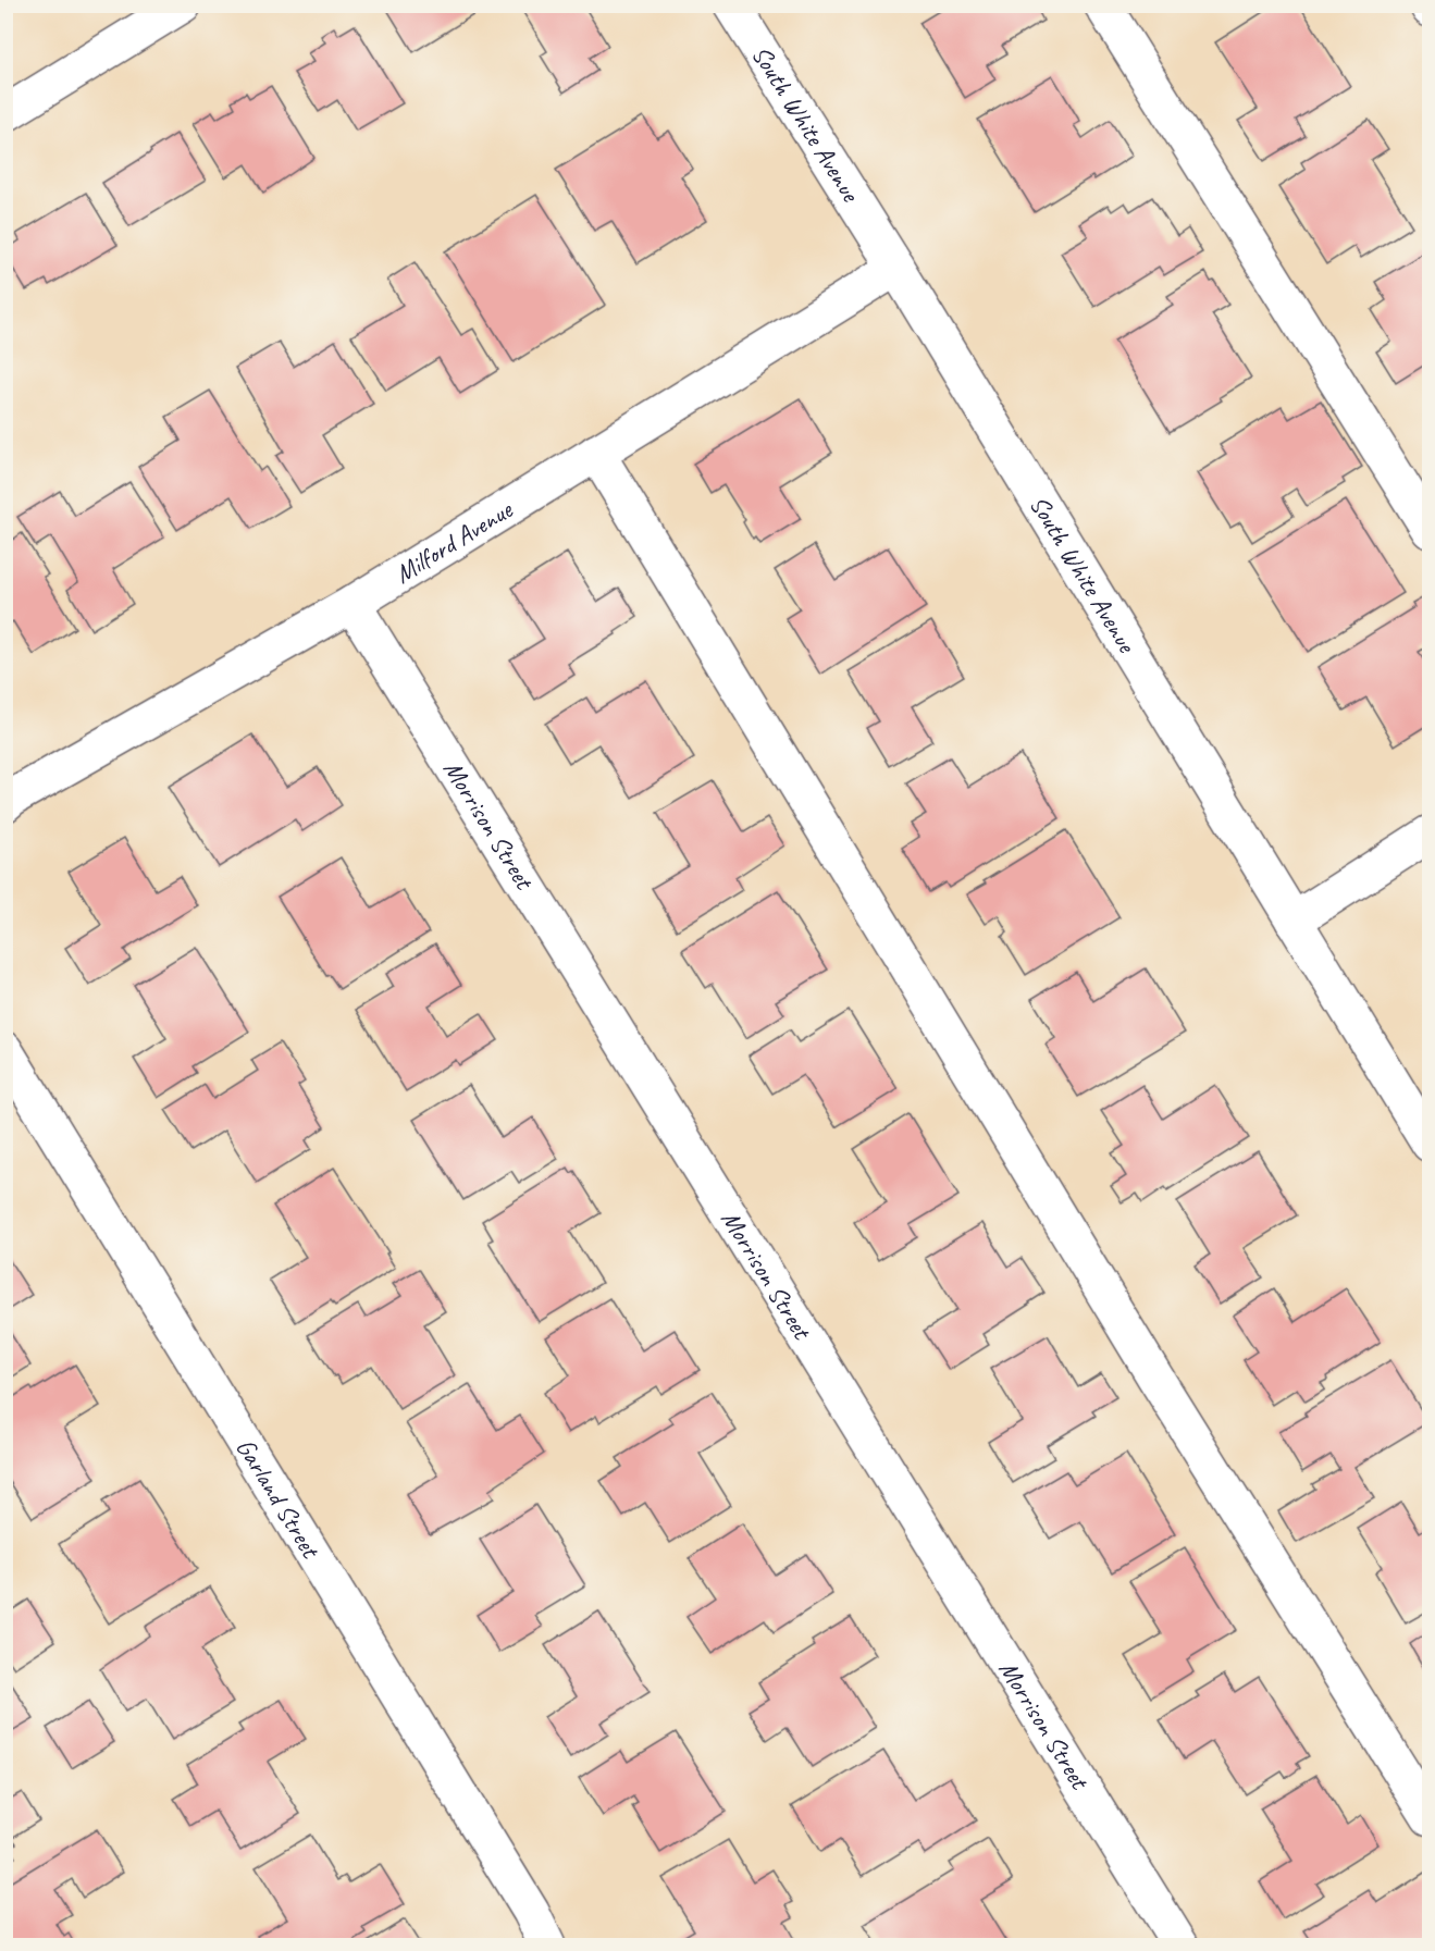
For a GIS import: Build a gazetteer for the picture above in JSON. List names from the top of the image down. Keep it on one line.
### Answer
{"streets":{"street":["South White Avenue","Milford Avenue","Morrison Street","Garland Street"]},"crossings":[["South White Avenue","Milford Avenue"],["Milford Avenue","Morrison Street"]]}
